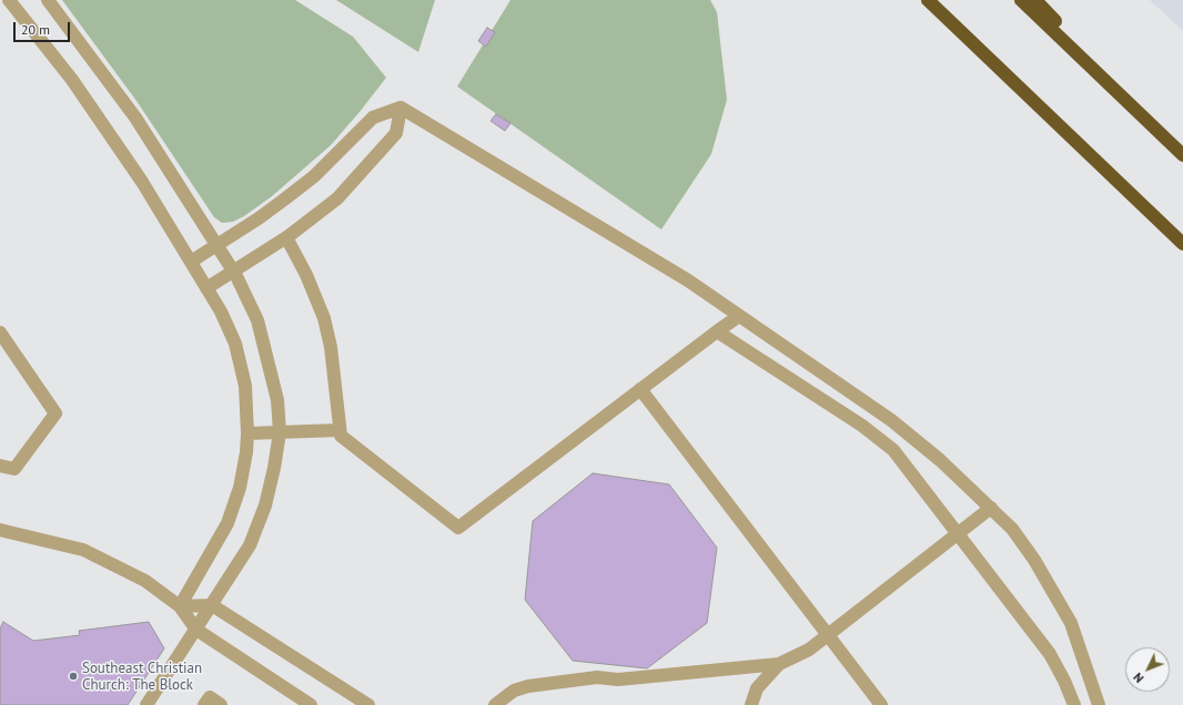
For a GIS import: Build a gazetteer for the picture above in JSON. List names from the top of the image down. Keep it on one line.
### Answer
{"places":["Southeast Christian Church: The Block"],"scale_bar":"20 m","north":"bottom left"}
